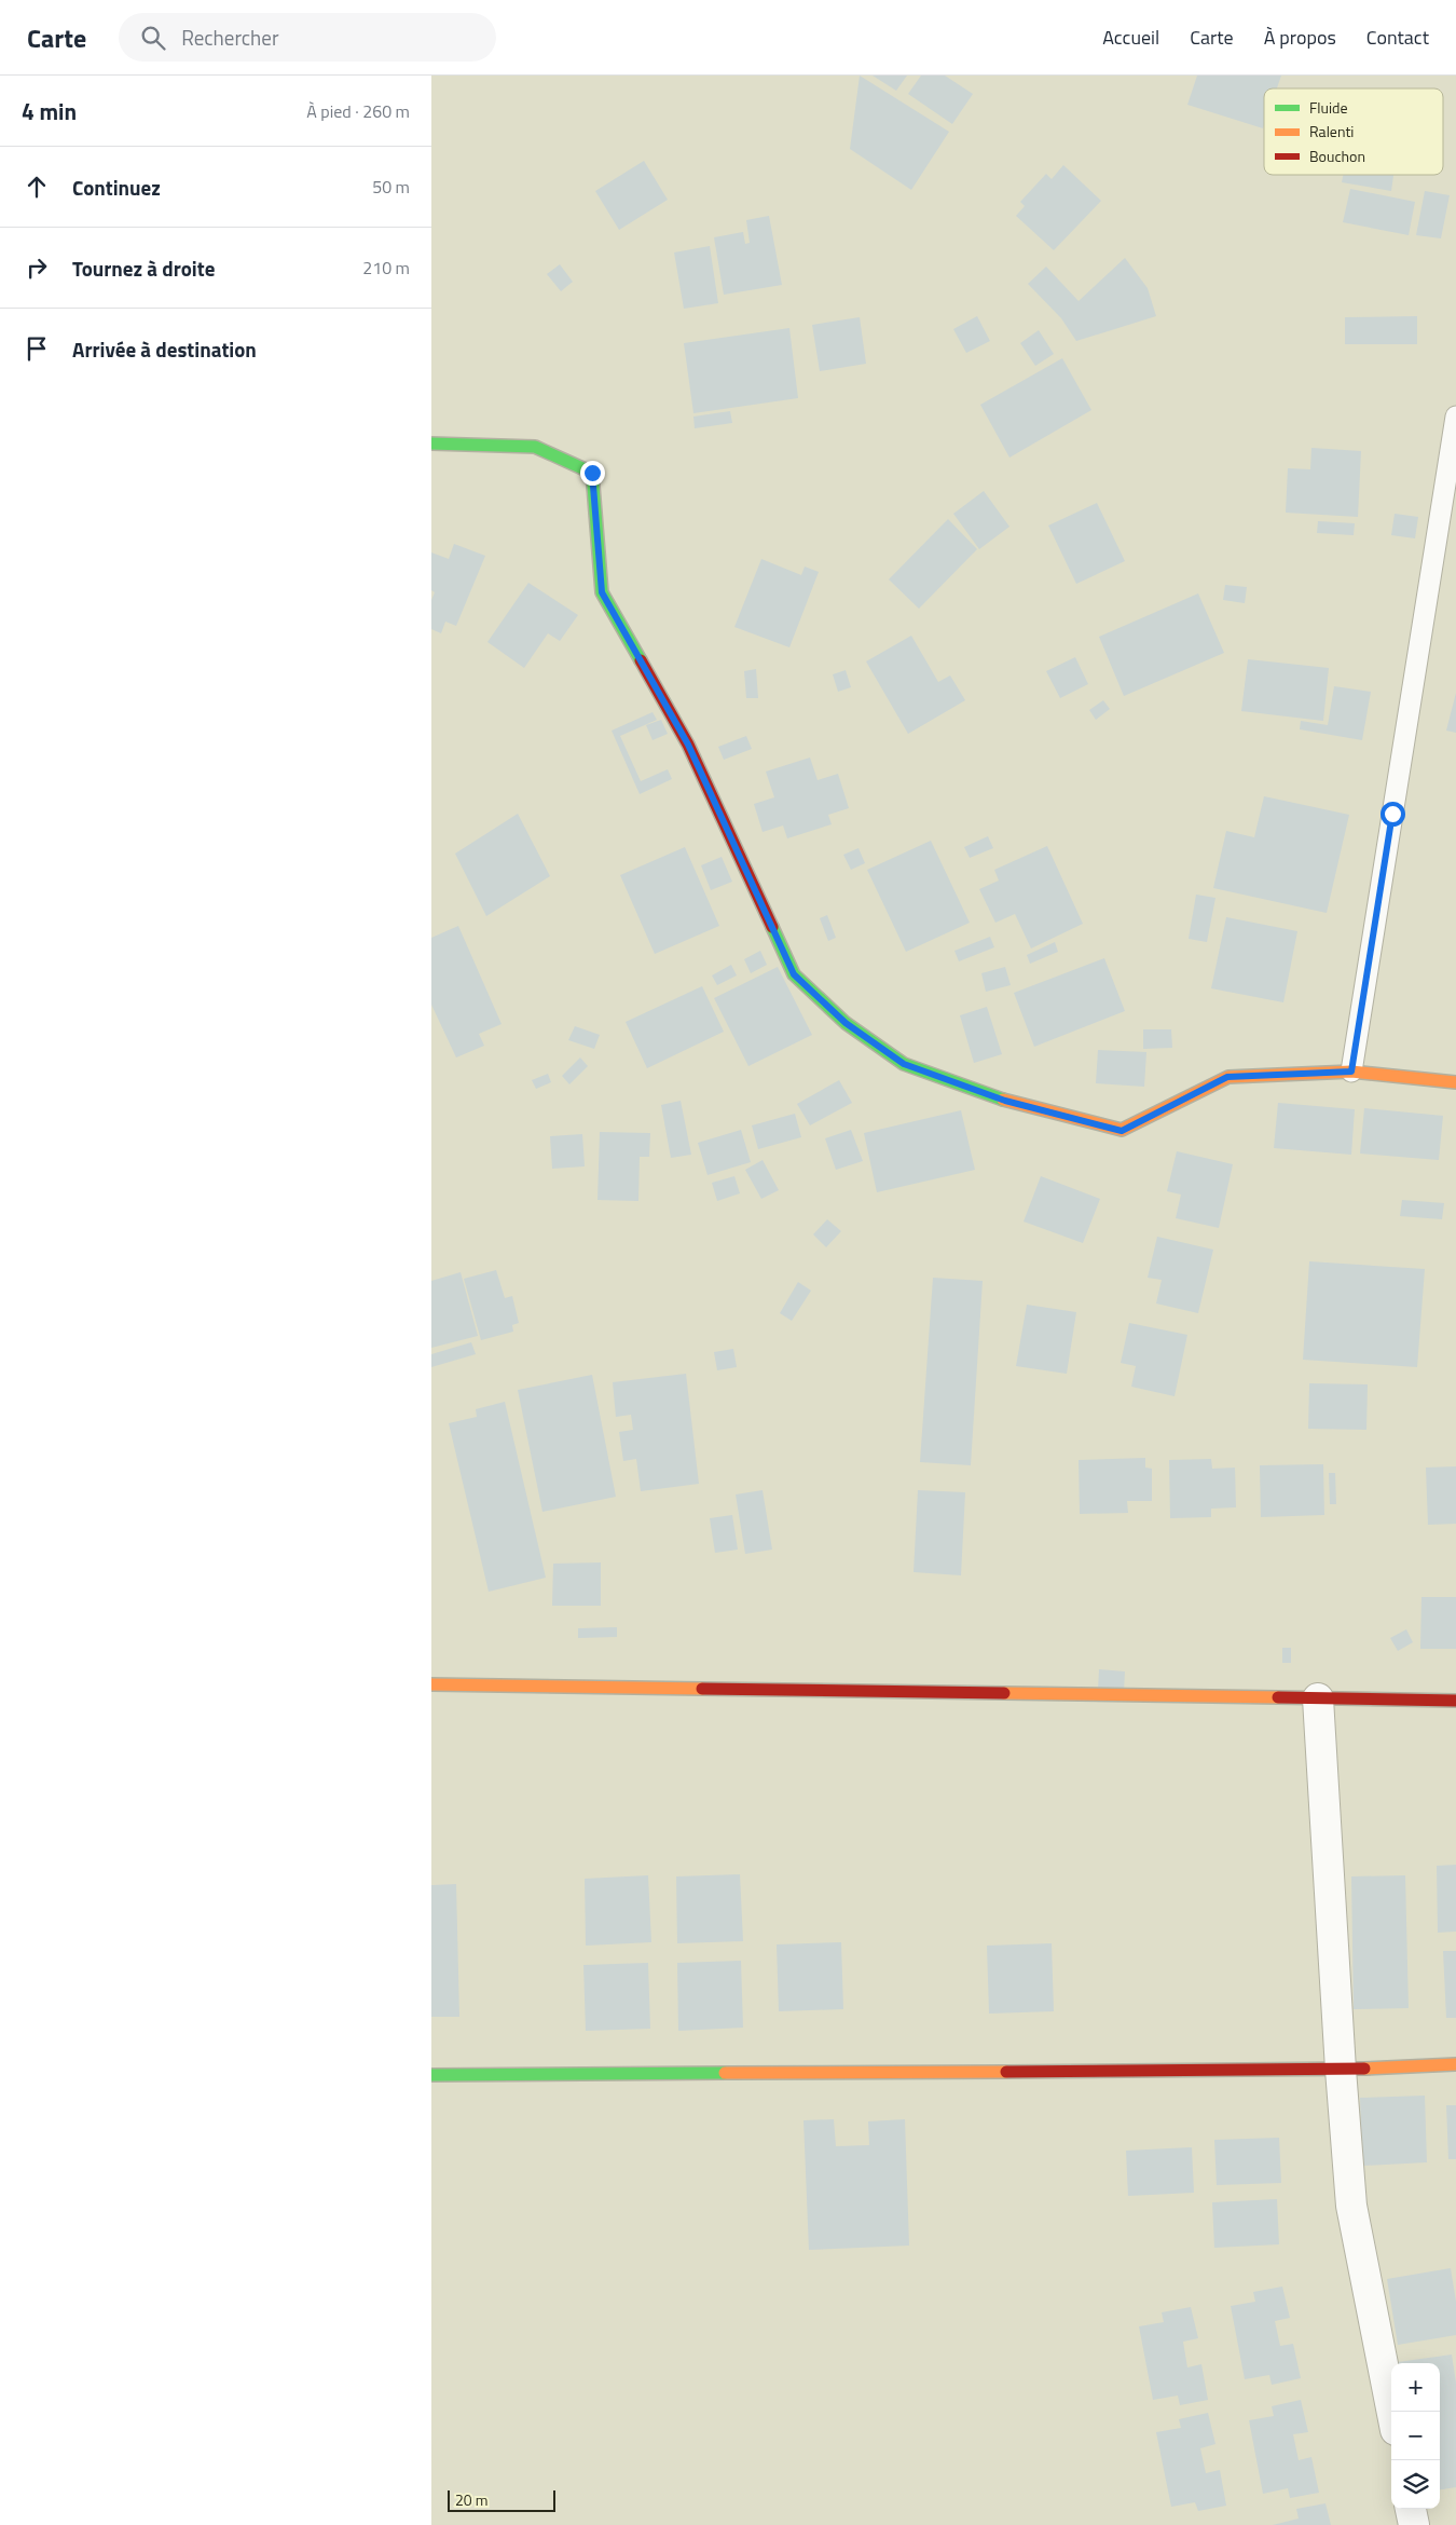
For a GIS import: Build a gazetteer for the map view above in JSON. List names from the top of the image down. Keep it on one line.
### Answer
{"legend":["Fluide","Ralenti","Bouchon"],"scale_bar":"20 m","page":{"header":"Carte","search":"Rechercher","nav":["Accueil","Carte","À propos","Contact"],"heading":["4 min","À pied · 260 m"],"list":[["Continuez","50 m"],["Tournez à droite","210 m"],"Arrivée à destination"],"map_buttons":["+","−"],"scale":"20 m"}}
